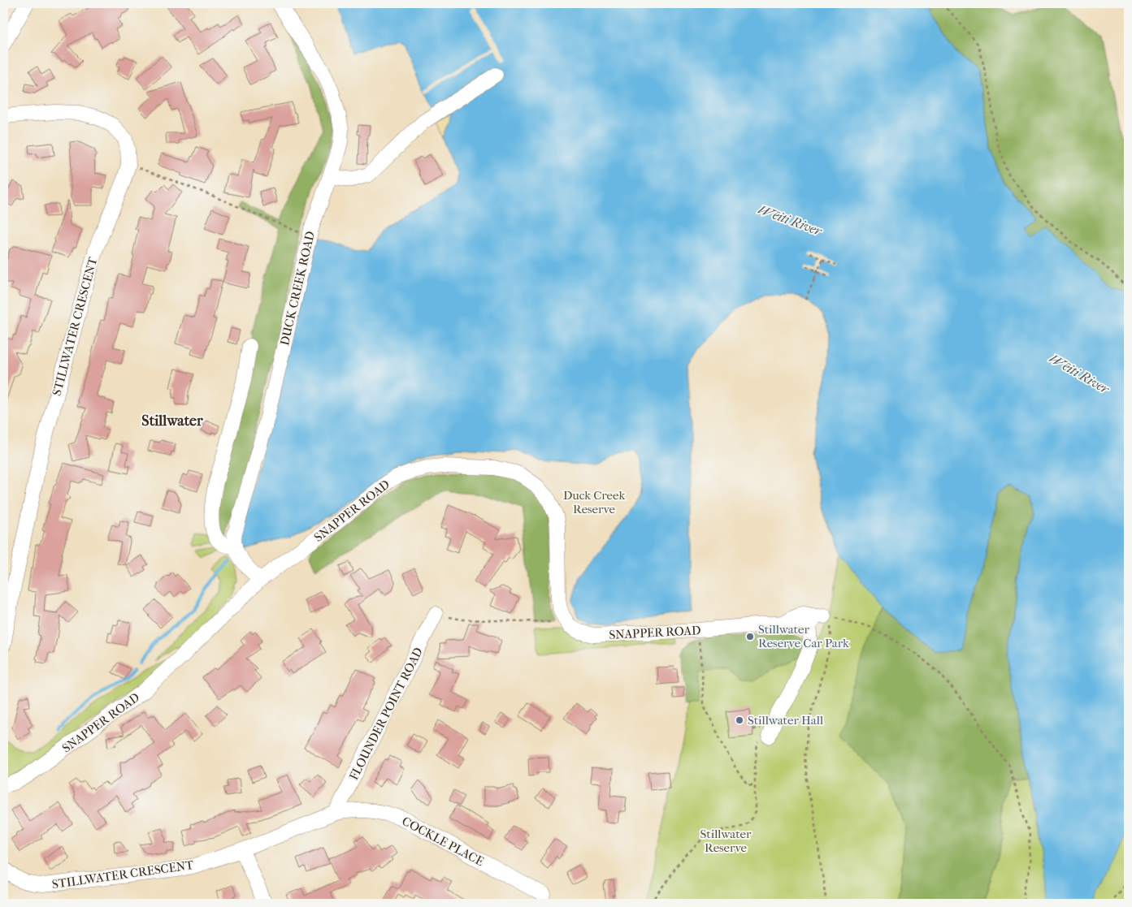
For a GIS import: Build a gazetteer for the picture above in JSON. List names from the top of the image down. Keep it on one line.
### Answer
{"streets":{"street":["DUCK CREEK ROAD","STILLWATER CRESCENT","SNAPPER ROAD","FLOUNDER POINT ROAD","COCKLE PLACE"]},"crossings":[["STILLWATER CRESCENT","FLOUNDER POINT ROAD"],["STILLWATER CRESCENT","COCKLE PLACE"],["FLOUNDER POINT ROAD","COCKLE PLACE"]],"districts":["Stillwater"],"water":["Wēiti River"],"parks":["Duck Creek Reserve","Stillwater Reserve"],"places":["Stillwater Reserve Car Park","Stillwater Hall"]}
